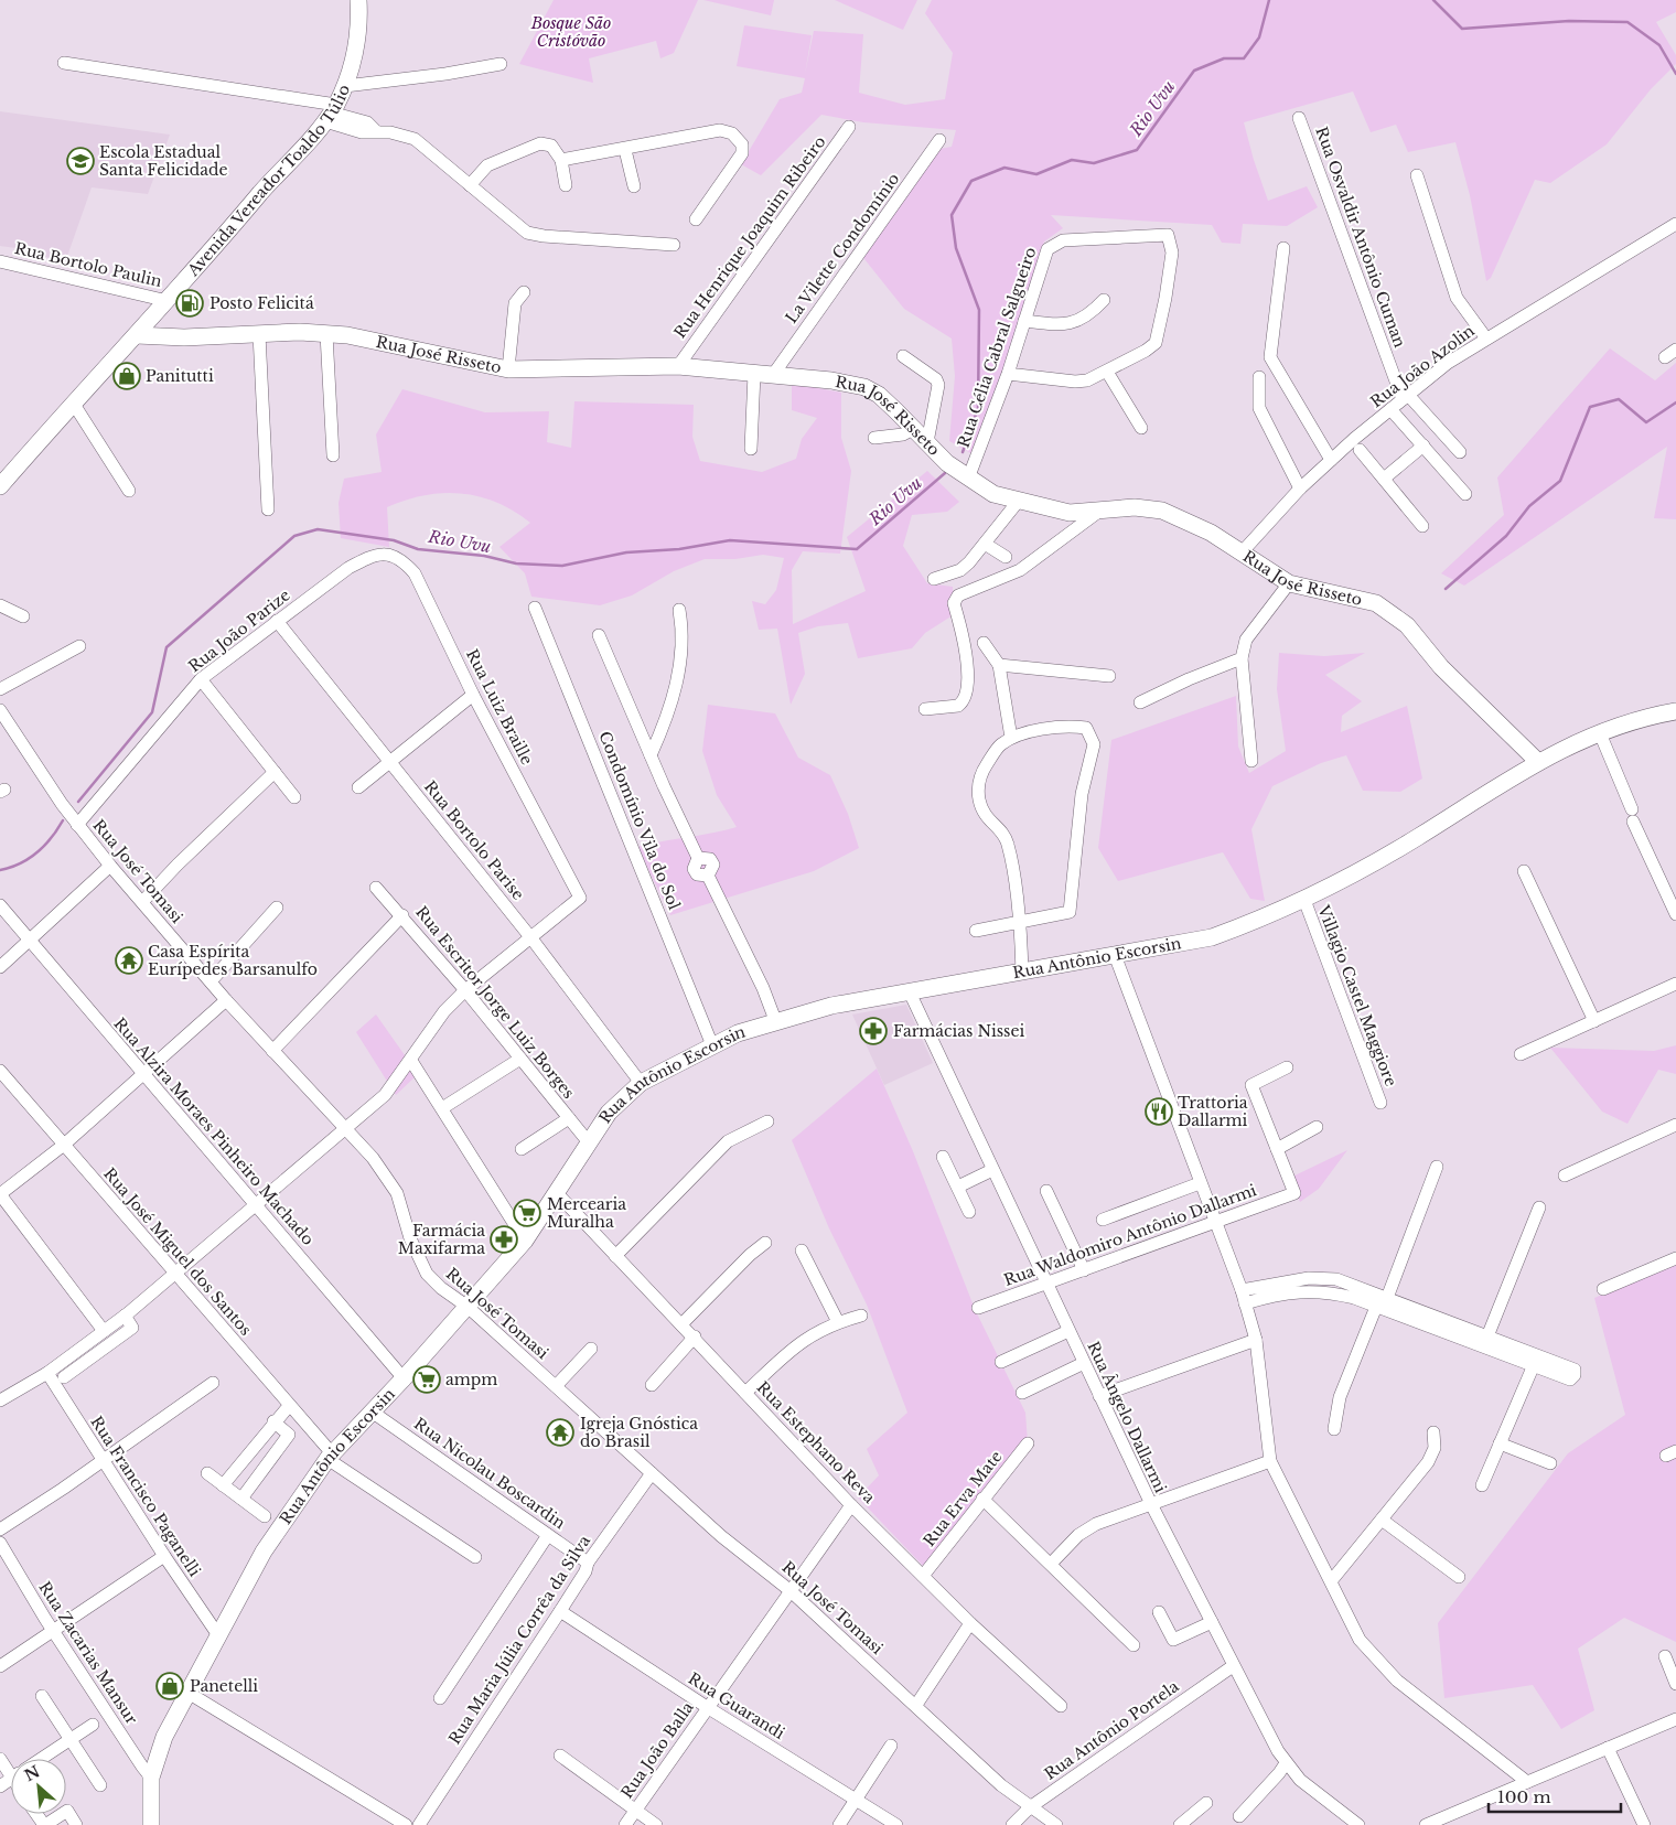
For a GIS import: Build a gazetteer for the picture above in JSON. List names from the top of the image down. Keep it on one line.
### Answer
{"streets":{"main road":["Avenida Vereador Toaldo Túlio","Rua José Risseto","Rua Antônio Escorsin"],"street":["Rua Henrique Joaquim Ribeiro","Rua Osvaldir Antônio Cuman","La Vilette Condomínio","Rua Bortolo Paulin","Rua Célia Cabral Salgueiro","Rua João Azolin","Rua João Parize","Rua Luiz Braille","Condomínio Vila do Sol","Rua Bortolo Parise","Rua José Tomasi","Villagio Castel Maggiore","Rua Escritor Jorge Luiz Borges","Rua Alzira Moraes Pinheiro Machado","Rua Waldomiro Antônio Dallarmi","Rua José Miguel dos Santos","Rua Ângelo Dallarmi","Rua Estephano Reva","Rua Nicolau Boscardin","Rua Francisco Paganelli","Rua Erva Mate","Rua Maria Júlia Corrêa da Silva","Rua Zacarias Mansur","Rua Guarandi","Rua Antônio Portela","Rua João Balla"]},"crossings":[["Avenida Vereador Toaldo Túlio","Rua Bortolo Paulin"],["Avenida Vereador Toaldo Túlio","Rua José Risseto"],["Rua Henrique Joaquim Ribeiro","Rua José Risseto"],["Rua Osvaldir Antônio Cuman","Rua João Azolin"],["La Vilette Condomínio","Rua José Risseto"],["Rua Célia Cabral Salgueiro","Rua José Risseto"],["Rua José Risseto","Rua João Azolin"],["Rua José Risseto","Rua Antônio Escorsin"],["Rua João Parize","Rua Luiz Braille"],["Rua João Parize","Rua Bortolo Parise"],["Rua João Parize","Rua José Tomasi"],["Rua Luiz Braille","Rua Bortolo Parise"],["Condomínio Vila do Sol","Rua Antônio Escorsin"],["Rua Bortolo Parise","Rua Antônio Escorsin"],["Rua José Tomasi","Rua Antônio Escorsin"],["Rua José Tomasi","Rua Maria Júlia Corrêa da Silva"],["Rua José Tomasi","Rua Antônio Portela"],["Rua José Tomasi","Rua João Balla"],["Rua Antônio Escorsin","Villagio Castel Maggiore"],["Rua Antônio Escorsin","Rua Escritor Jorge Luiz Borges"],["Rua Antônio Escorsin","Rua Alzira Moraes Pinheiro Machado"],["Rua Antônio Escorsin","Rua José Miguel dos Santos"],["Rua Antônio Escorsin","Rua Ângelo Dallarmi"],["Rua Antônio Escorsin","Rua Estephano Reva"],["Rua Antônio Escorsin","Rua Nicolau Boscardin"],["Rua Antônio Escorsin","Rua Francisco Paganelli"],["Rua Antônio Escorsin","Rua Zacarias Mansur"],["Rua Waldomiro Antônio Dallarmi","Rua Ângelo Dallarmi"],["Rua Ângelo Dallarmi","Rua Antônio Portela"],["Rua Estephano Reva","Rua Erva Mate"],["Rua Estephano Reva","Rua João Balla"],["Rua Nicolau Boscardin","Rua Maria Júlia Corrêa da Silva"],["Rua Maria Júlia Corrêa da Silva","Rua Guarandi"],["Rua Guarandi","Rua João Balla"]],"water":["Rio Uvu"],"parks":["Bosque São Cristóvão"],"places":{"school or university":["Escola Estadual Santa Felicidade"],"fuel station":["Posto Felicitá"],"shop":["Panitutti","Panetelli"],"temple":["Casa Espírita Eurípedes Barsanulfo","Igreja Gnóstica do Brasil"],"pharmacy":["Farmácias Nissei","Farmácia Maxifarma"],"restaurant":["Trattoria Dallarmi"],"supermarket":["Mercearia Muralha","ampm"]},"scale_bar":"100 m","north":"top left"}
